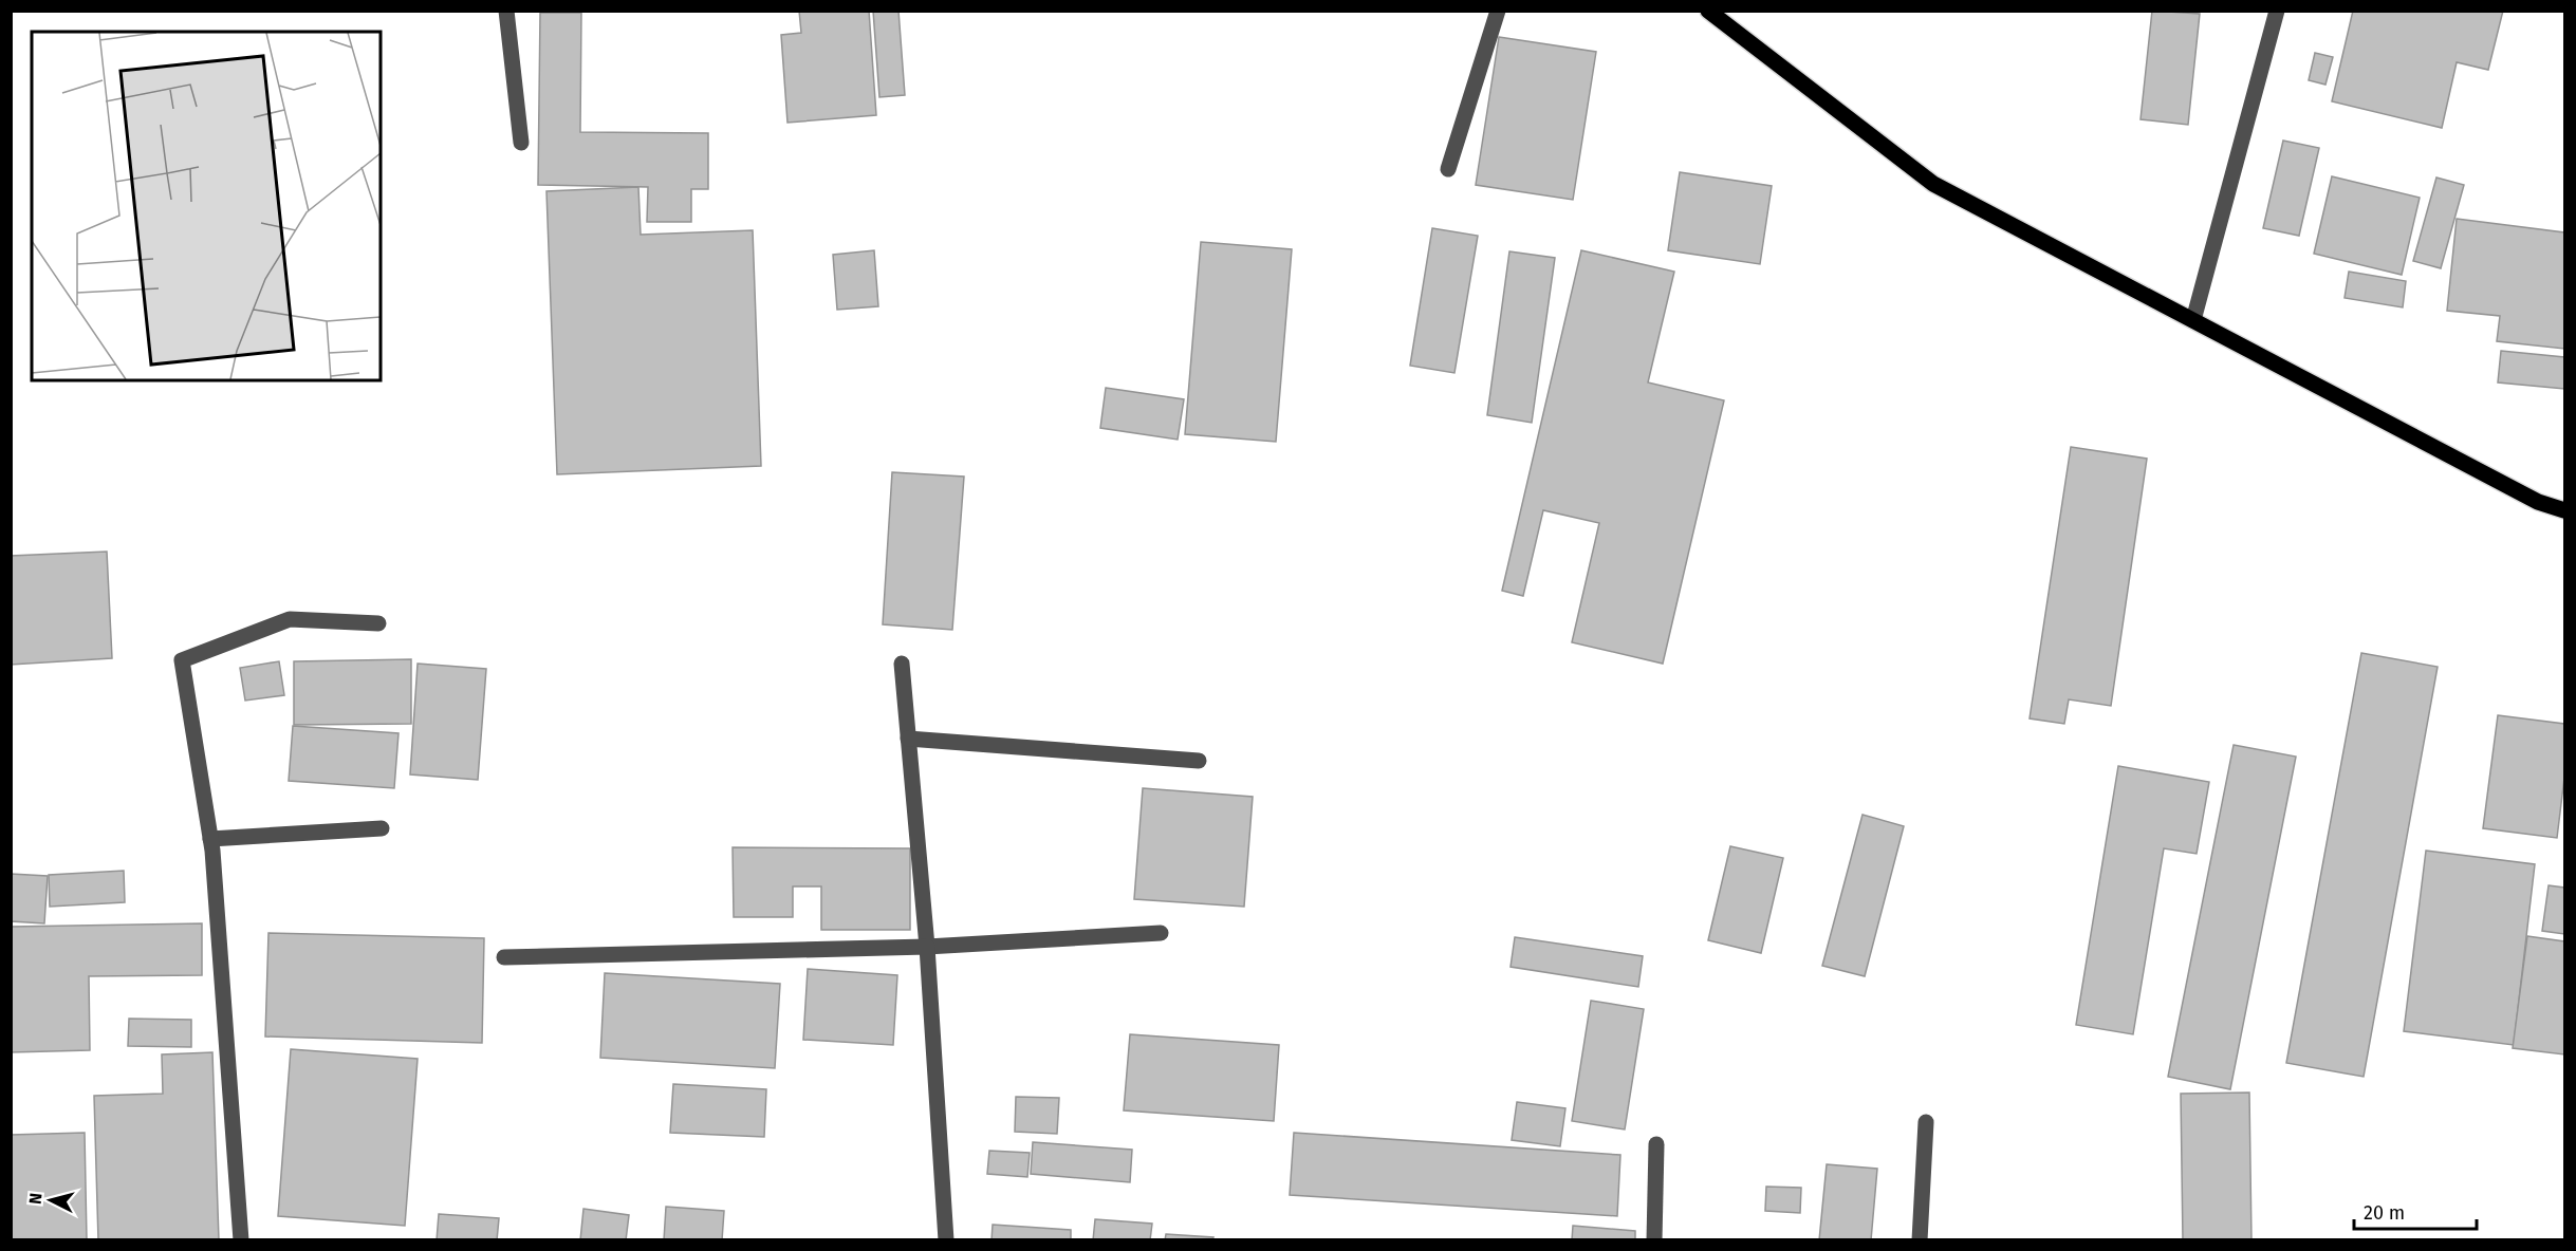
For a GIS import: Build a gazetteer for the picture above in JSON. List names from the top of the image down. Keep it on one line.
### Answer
{"scale_bar":"20 m","north":"left"}
